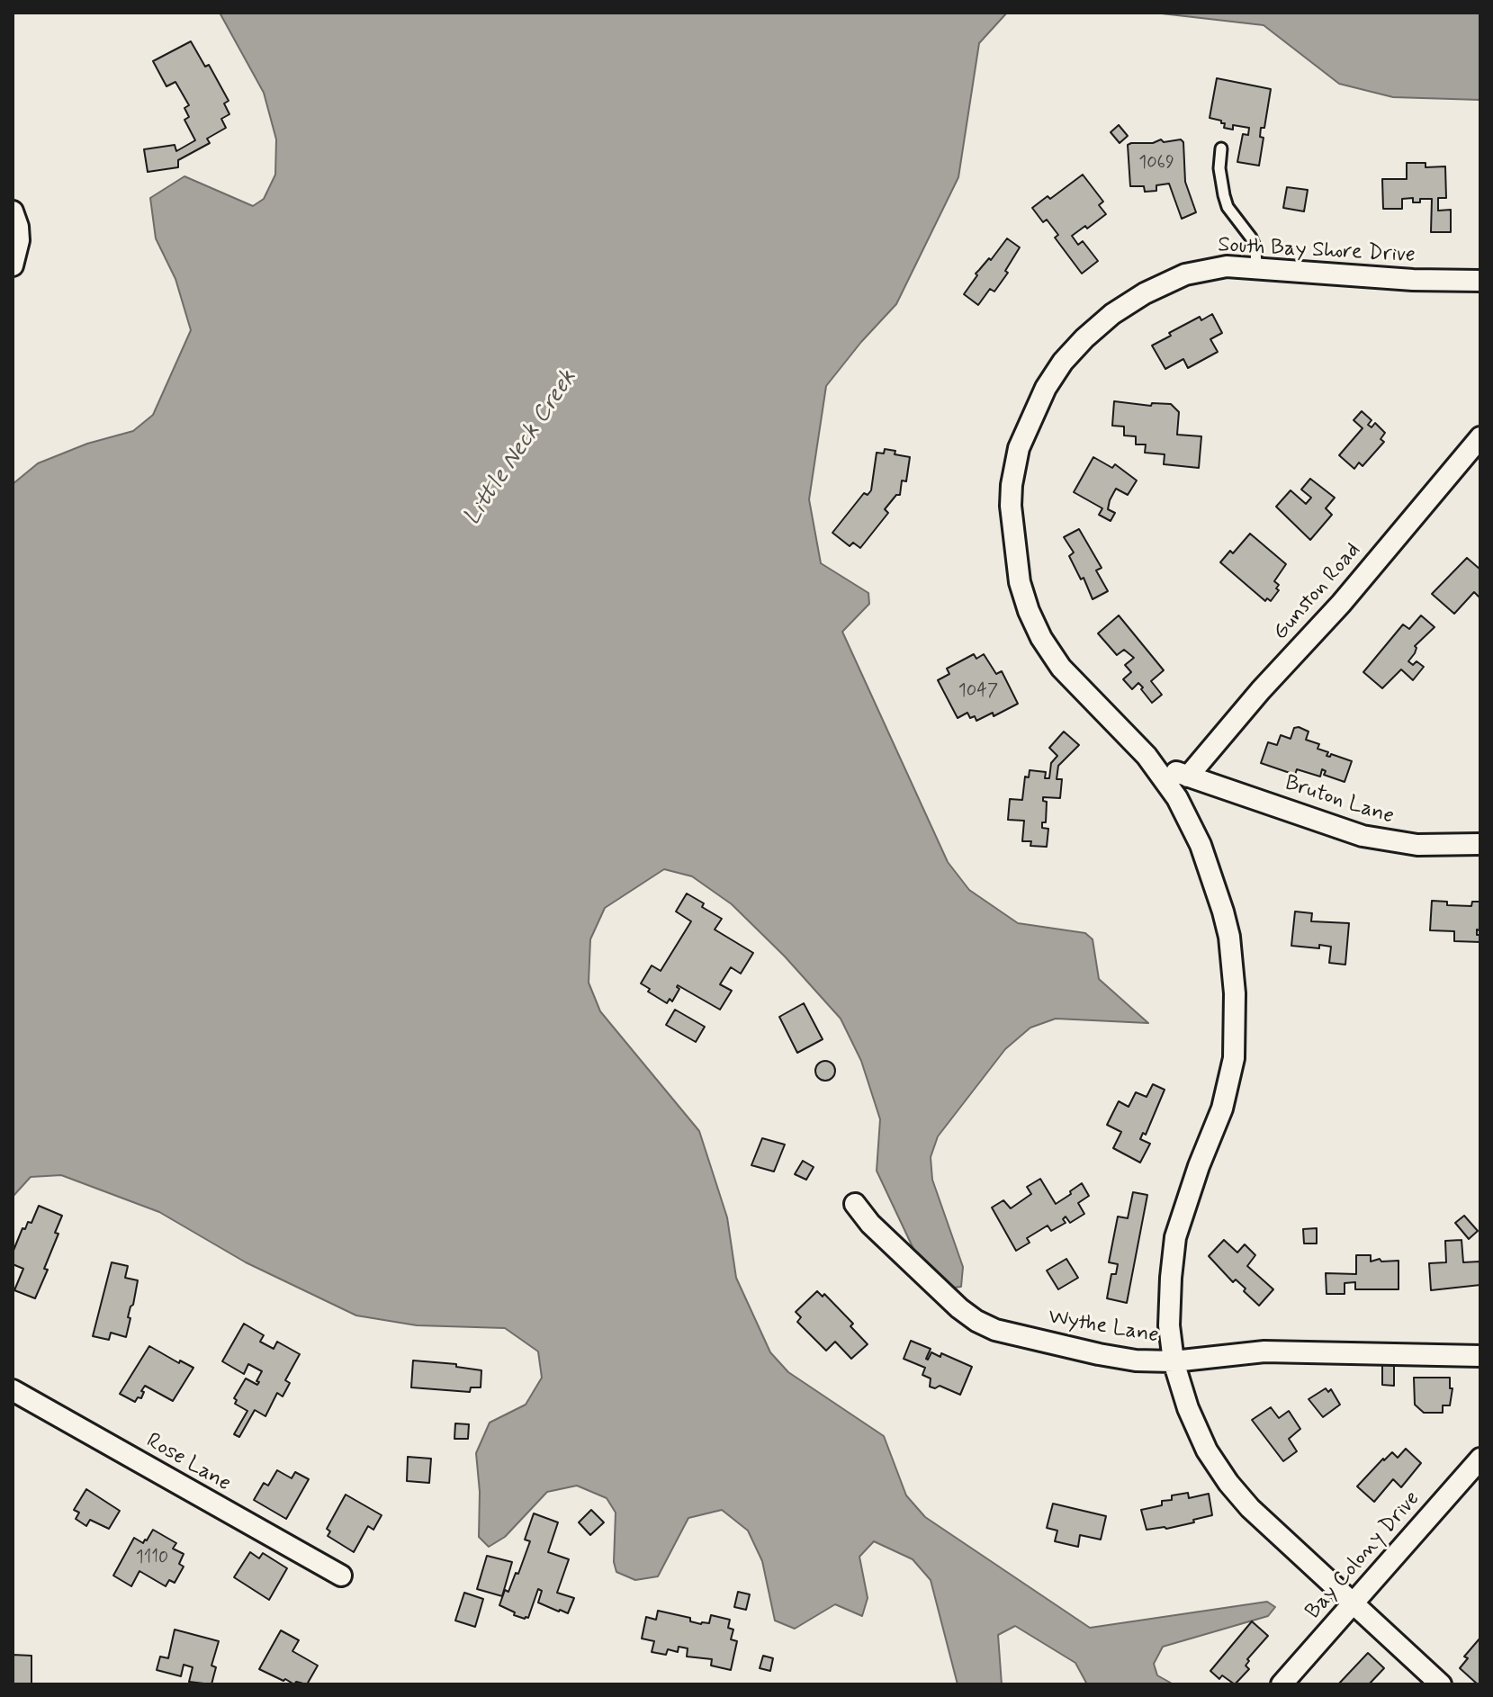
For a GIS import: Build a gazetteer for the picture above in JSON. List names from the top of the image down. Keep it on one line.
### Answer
{"streets":{"street":["South Bay Shore Drive","Gunston Road","Bruton Lane","Wythe Lane","Rose Lane","Bay Colony Drive"]},"crossings":[["South Bay Shore Drive","Bruton Lane"],["South Bay Shore Drive","Wythe Lane"],["South Bay Shore Drive","Bay Colony Drive"],["Gunston Road","Bruton Lane"]],"water":["Little Neck Creek"],"house_numbers":["1069","1047","1110"]}
